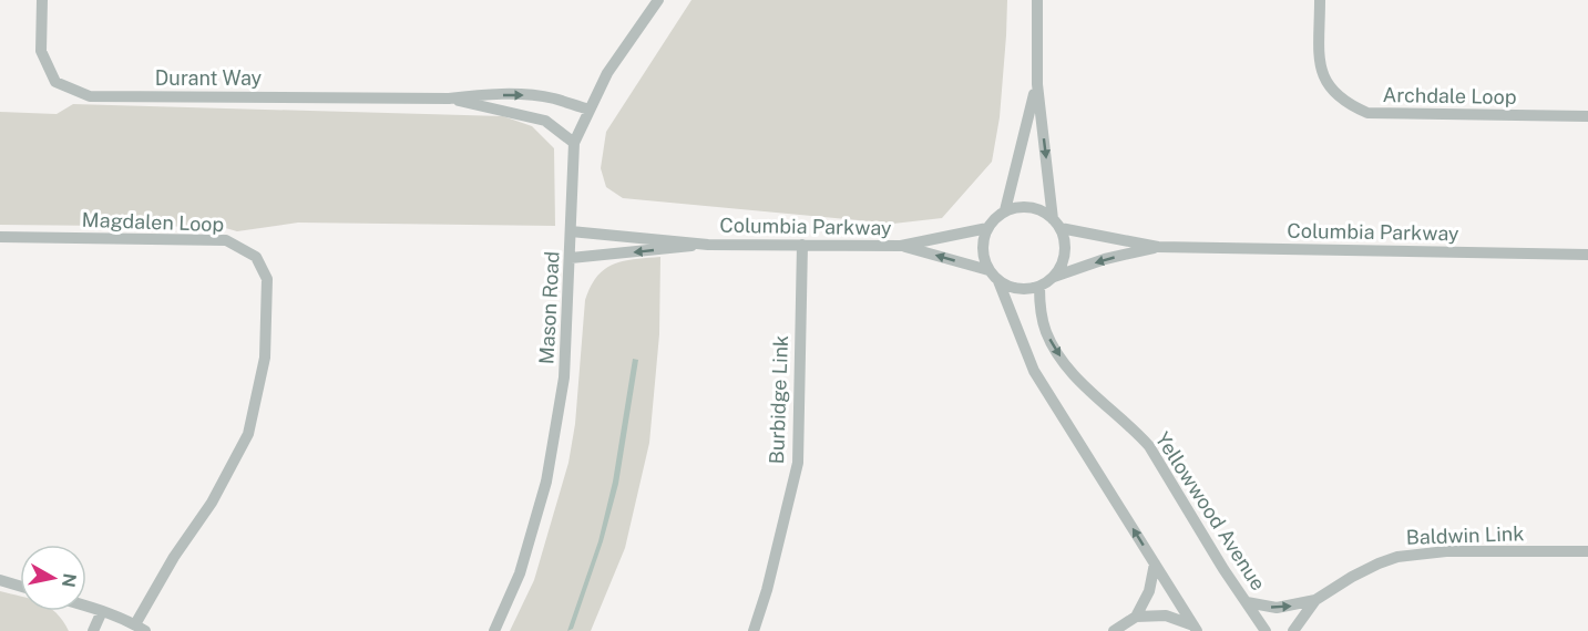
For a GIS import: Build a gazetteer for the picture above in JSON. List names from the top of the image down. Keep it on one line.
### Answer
{"streets":{"street":["Durant Way","Archdale Loop","Magdalen Loop","Columbia Parkway","Mason Road","Burbidge Link","Yellowwood Avenue","Baldwin Link"]},"crossings":[["Durant Way","Mason Road"],["Columbia Parkway","Mason Road"],["Columbia Parkway","Burbidge Link"],["Columbia Parkway","Yellowwood Avenue"],["Yellowwood Avenue","Baldwin Link"]],"north":"right"}
